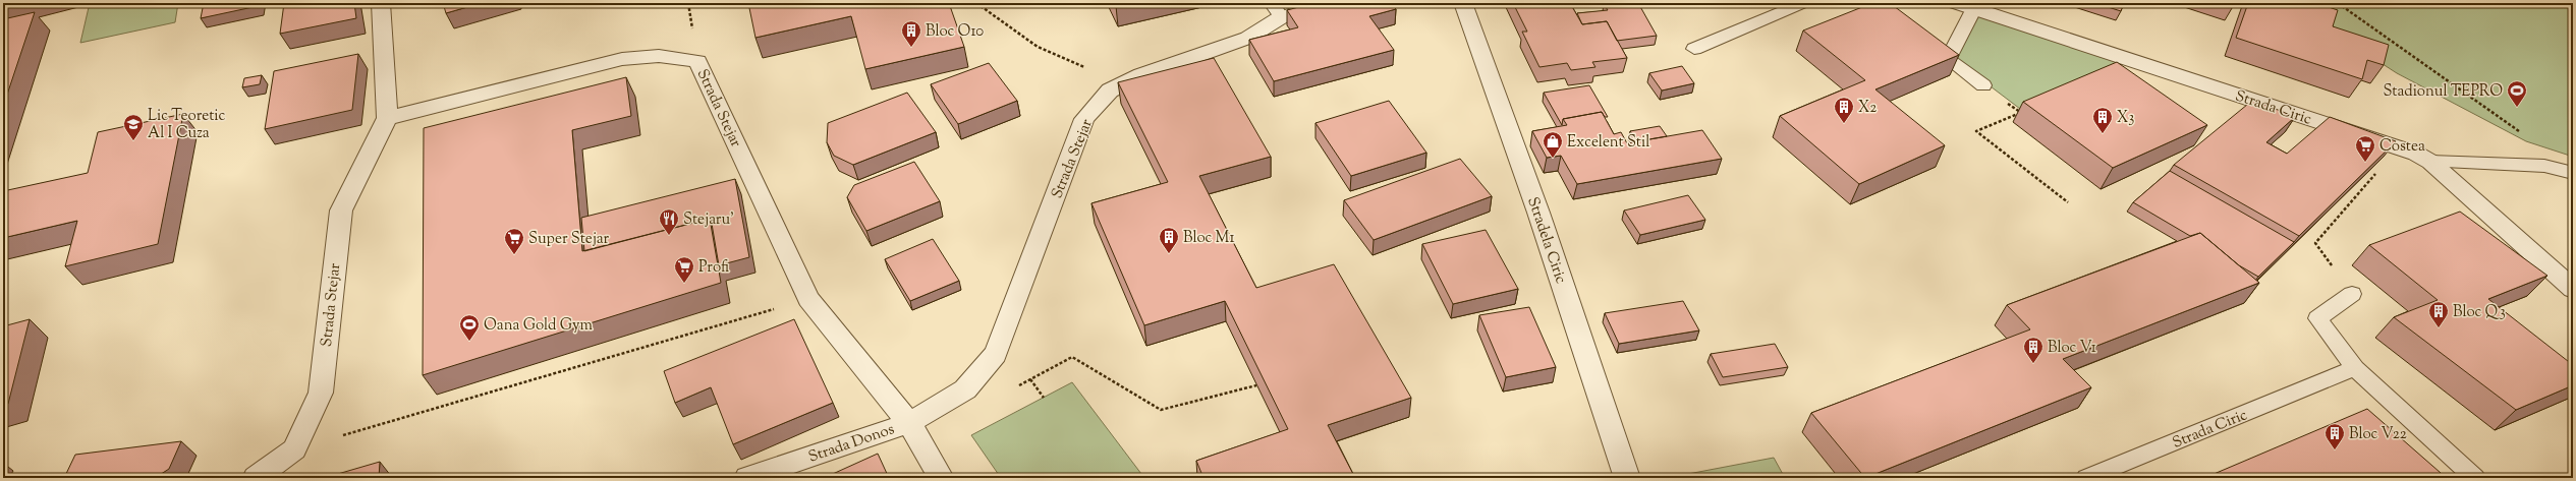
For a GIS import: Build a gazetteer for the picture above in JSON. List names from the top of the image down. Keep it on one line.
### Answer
{"streets":{"street":["Strada Ciric","Strada Stejar","Stradela Ciric","Strada Donos"]},"crossings":[["Strada Stejar","Strada Donos"]],"places":{"building":["Bloc O10","X2","X3","Bloc M1","Bloc Q3","Bloc V1","Bloc V22"],"sports":["Stadionul TEPRO","Oana Gold Gym"],"school or university":["Lic Teoretic Al I Cuza"],"shop":["Excelent Stil"],"supermarket":["Costea","Super Stejar","Profi"],"restaurant":["Stejaru'"]}}
